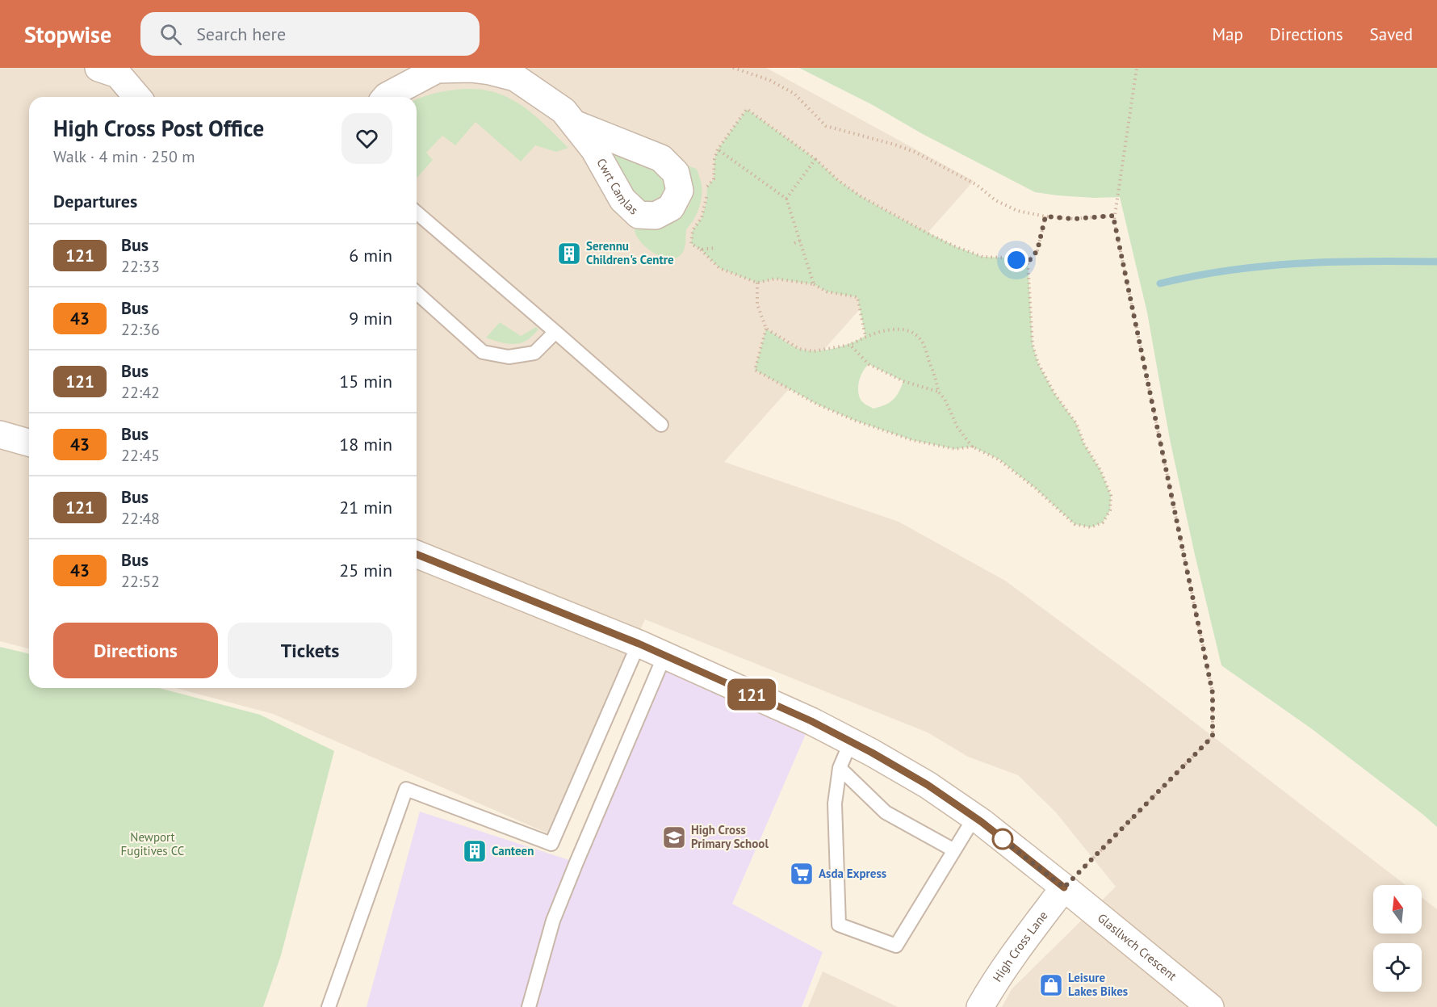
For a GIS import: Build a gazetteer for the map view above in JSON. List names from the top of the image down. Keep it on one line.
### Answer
{"streets":{"main road":["High Cross Lane","Glasllwch Crescent"]},"crossings":[["High Cross Lane","Glasllwch Crescent"]],"parks":["Newport Fugitives CC"],"places":{"building":["Serennu Children's Centre","Canteen"],"school or university":["High Cross Primary School"],"supermarket":["Asda Express"],"shop":["Leisure Lakes Bikes"]},"lines":["bus line 121"],"north":"top","page":{"header":"Stopwise","search":"Search here","nav":["Map","Directions","Saved"],"on_map":"121","heading":[["High Cross Post Office","Walk · 4 min · 250 m"],"Departures"],"list":[{"mark":"121","name":"Bus","note":"22:33","value":"6 min"},{"mark":"43","name":"Bus","note":"22:36","value":"9 min"},{"mark":"121","name":"Bus","note":"22:42","value":"15 min"},{"mark":"43","name":"Bus","note":"22:45","value":"18 min"},{"mark":"121","name":"Bus","note":"22:48","value":"21 min"},{"mark":"43","name":"Bus","note":"22:52","value":"25 min"}],"buttons":["Directions","Tickets"]}}
